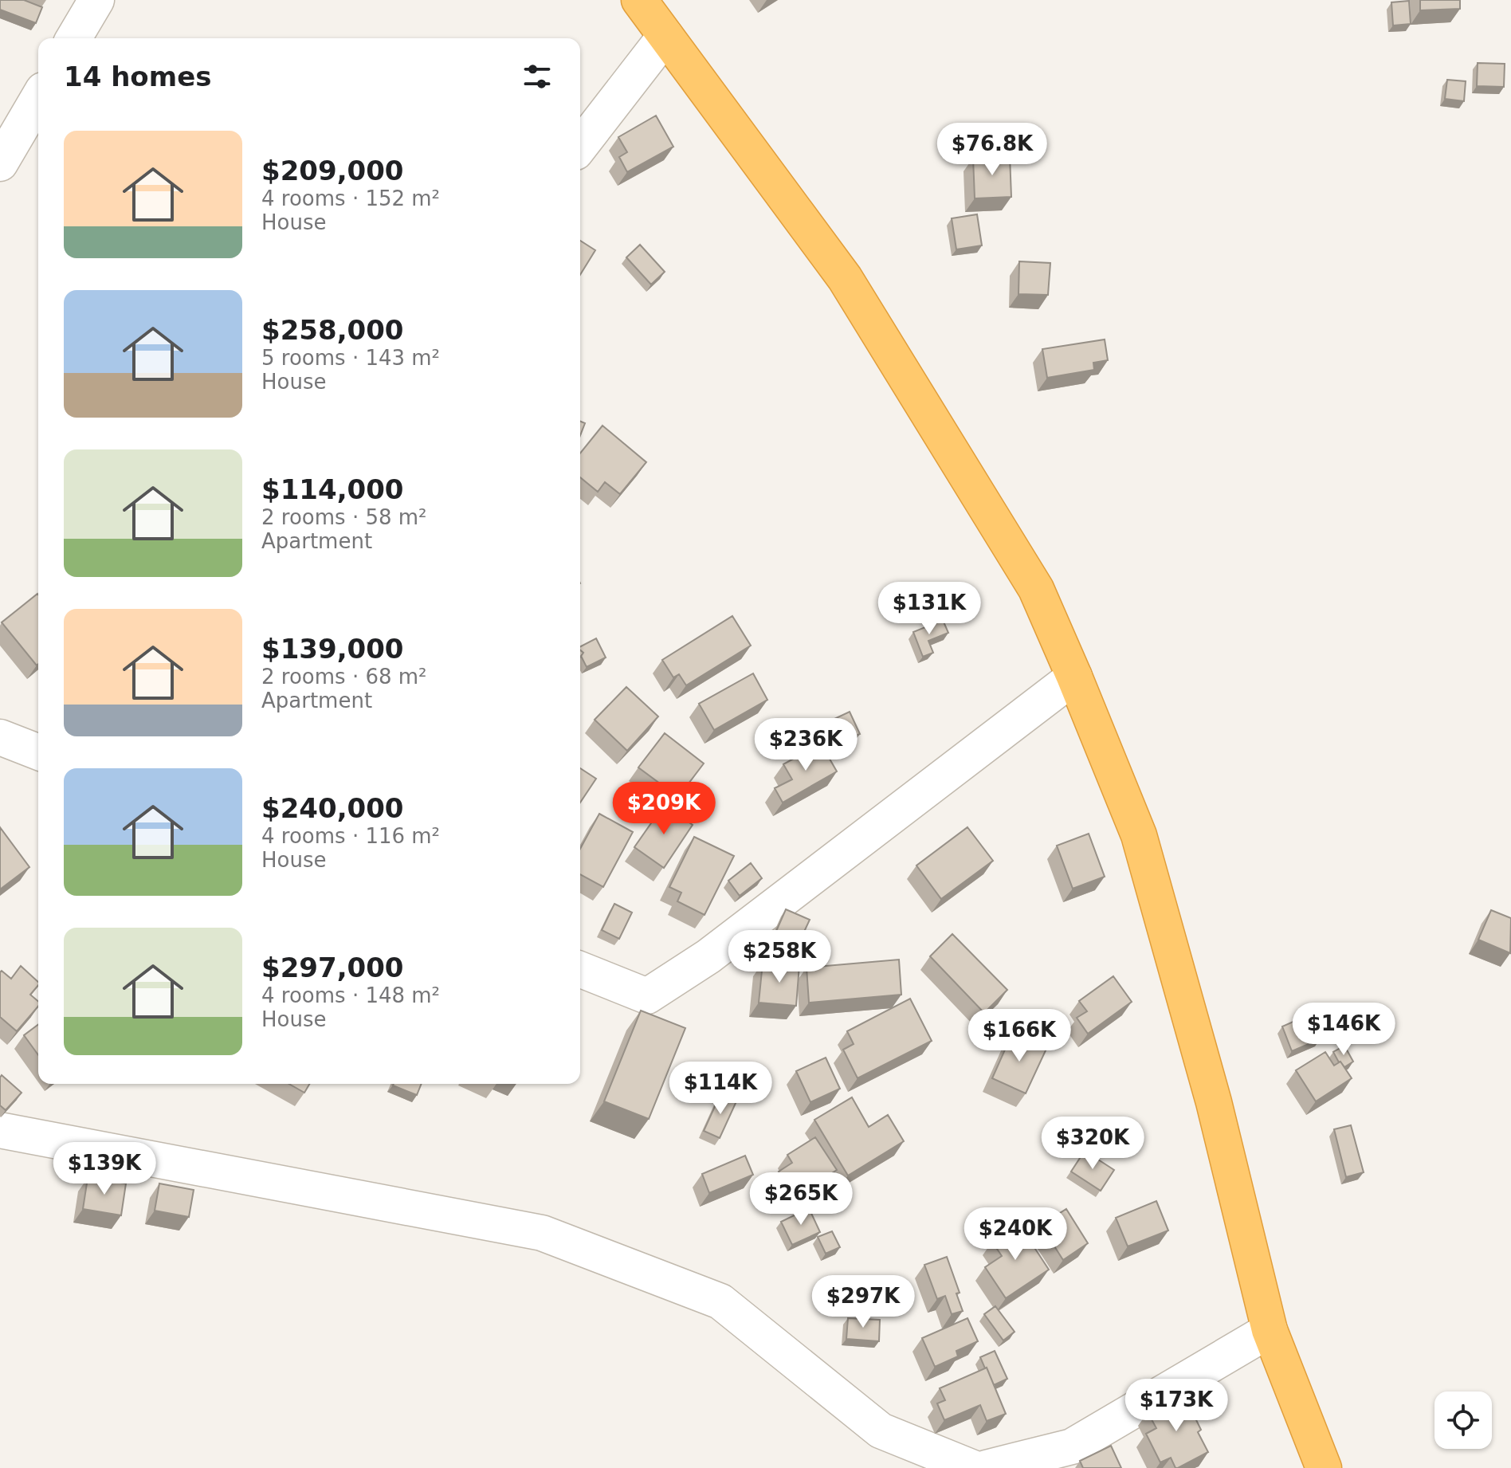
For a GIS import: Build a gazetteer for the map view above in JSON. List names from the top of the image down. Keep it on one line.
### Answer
{"page":{"heading":"14 homes","list":[{"name":"$209,000","note":"4 rooms · 152 m² · House"},{"name":"$258,000","note":"5 rooms · 143 m² · House"},{"name":"$114,000","note":"2 rooms · 58 m² · Apartment"},{"name":"$139,000","note":"2 rooms · 68 m² · Apartment"},{"name":"$240,000","note":"4 rooms · 116 m² · House"},{"name":"$297,000","note":"4 rooms · 148 m² · House"}],"price":["$76.8K","$131K","$236K","$209K","$258K","$146K","$166K","$114K","$320K","$139K","$265K","$240K","$297K","$173K"]}}
